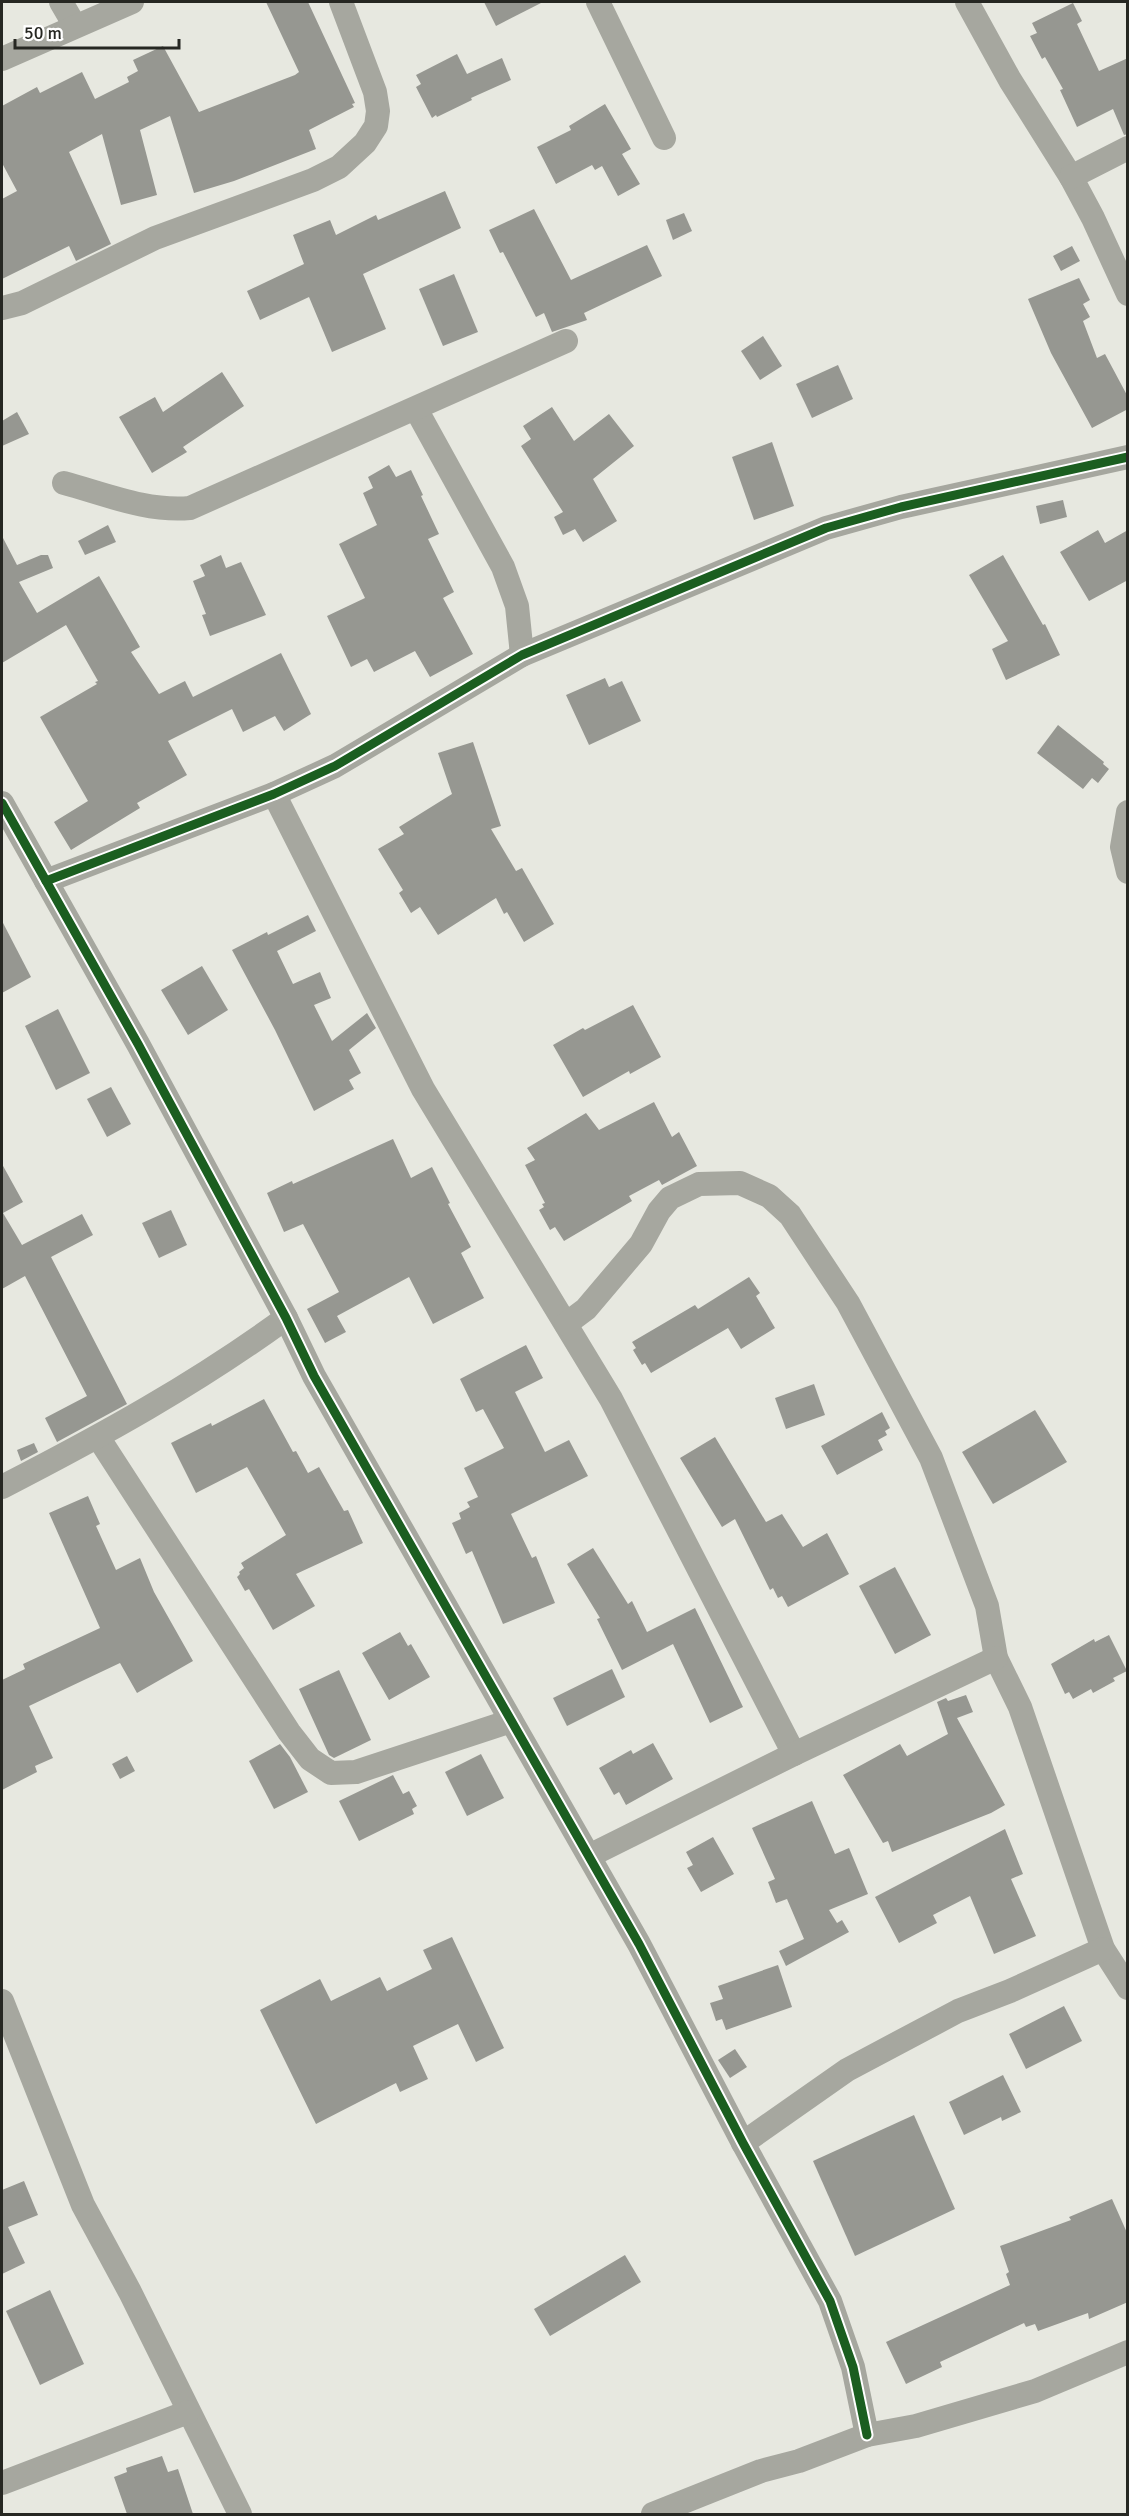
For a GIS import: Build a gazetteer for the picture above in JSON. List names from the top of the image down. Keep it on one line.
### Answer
{"scale_bar":"50 m"}
